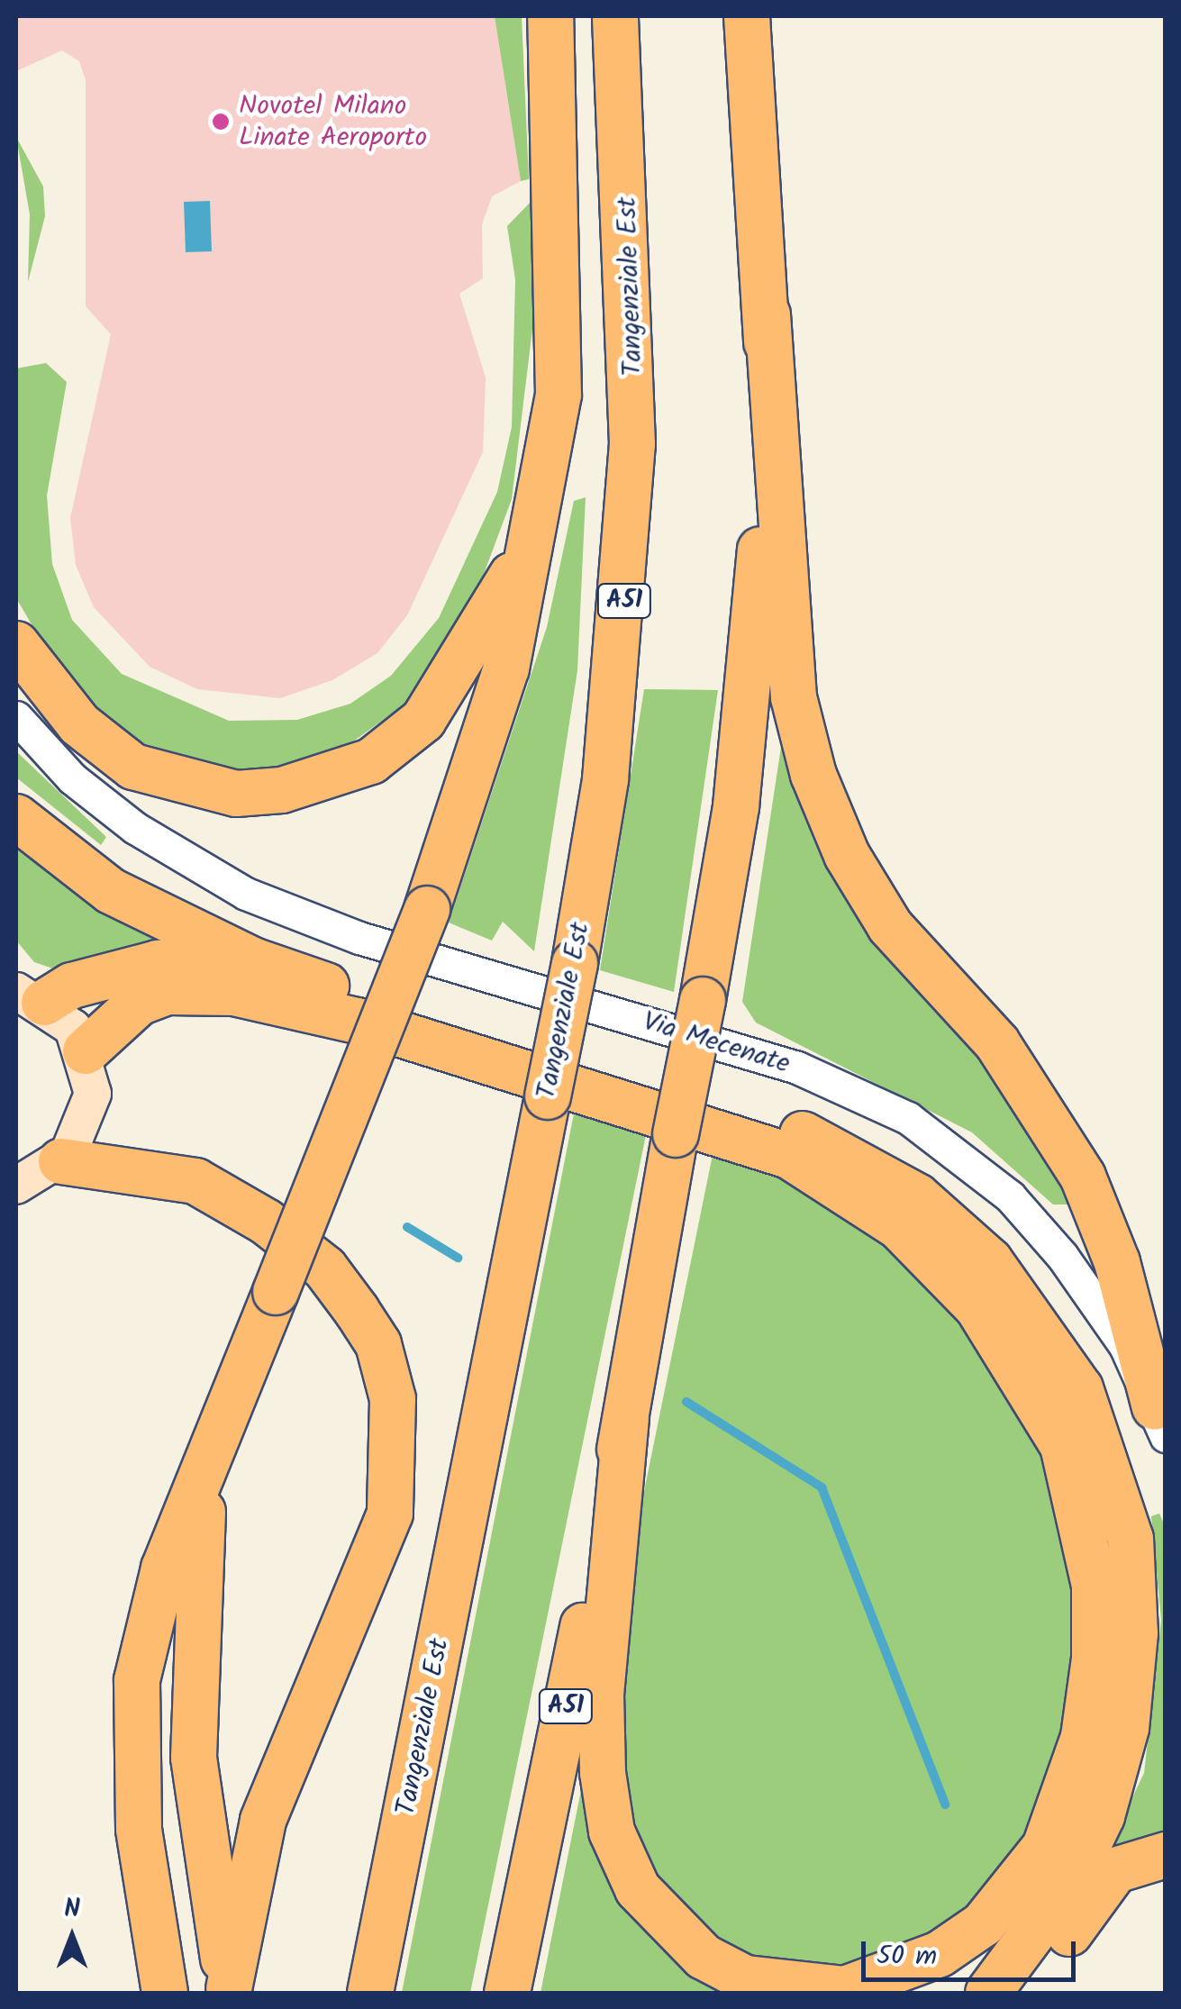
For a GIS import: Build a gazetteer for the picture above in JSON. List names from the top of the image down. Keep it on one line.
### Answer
{"streets":{"highway":["Tangenziale Est","A51"],"street":["Via Mecenate"]},"places":["Novotel Milano Linate Aeroporto"],"scale_bar":"50 m","north":"top"}
